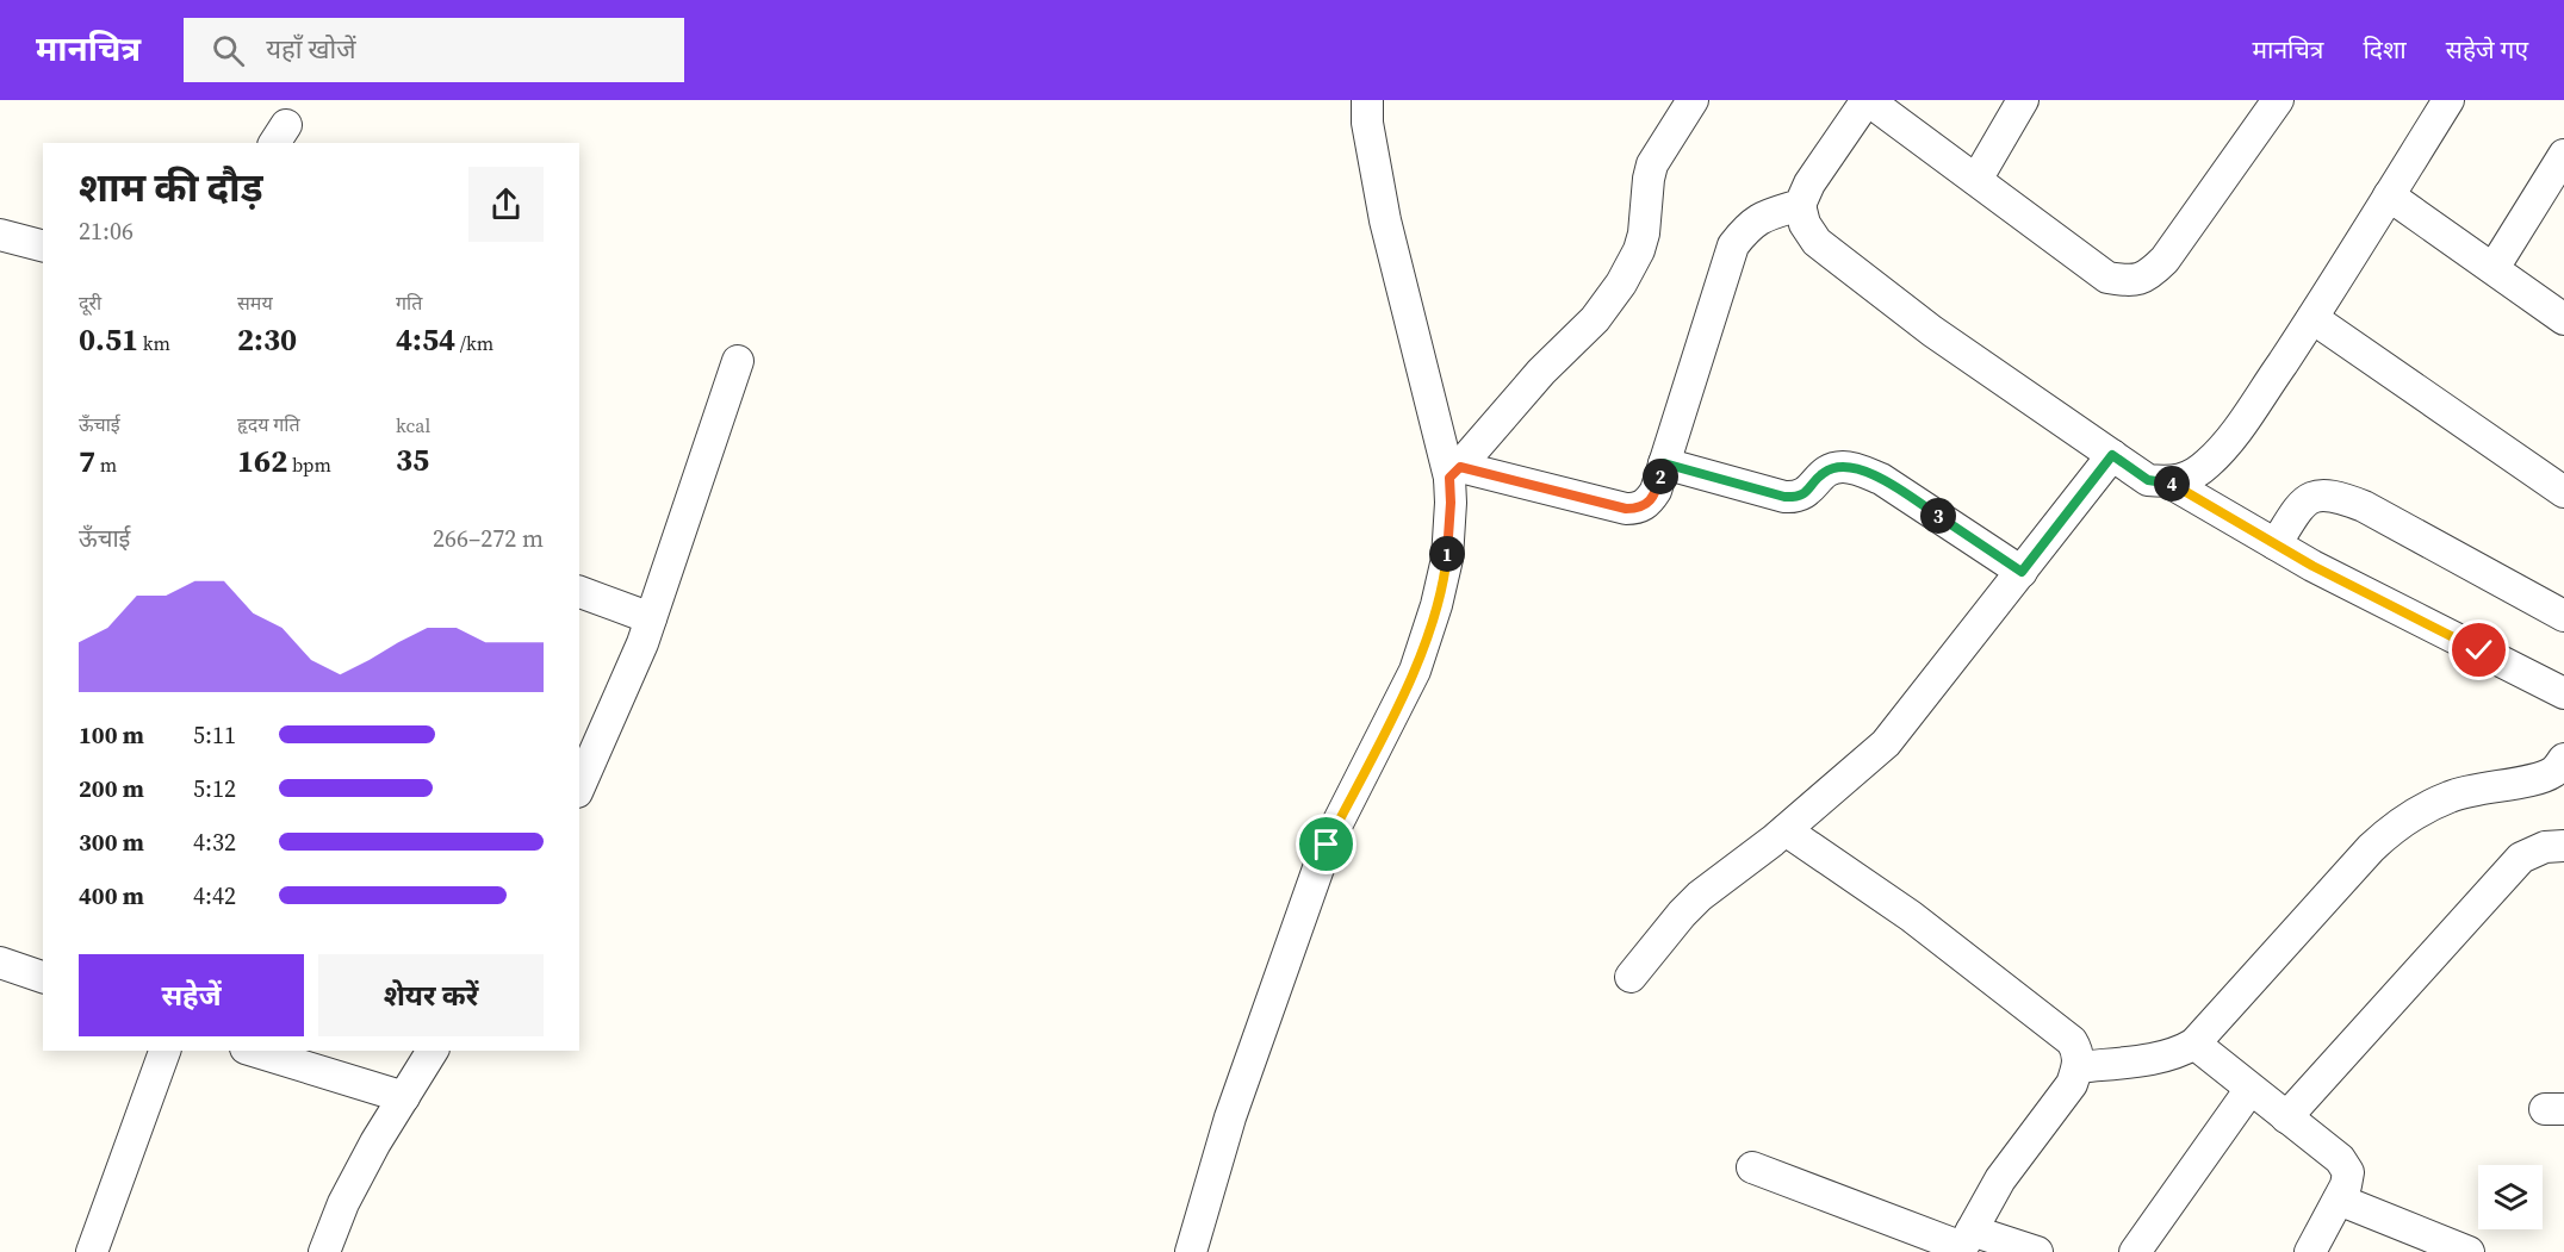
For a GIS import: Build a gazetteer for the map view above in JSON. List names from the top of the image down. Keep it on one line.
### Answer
{"page":{"header":"मानचित्र","search":"यहाँ खोजें","nav":["मानचित्र","दिशा","सहेजे गए"],"heading":["शाम की दौड़","21:06"],"stats":[["दूरी","0.51 km"],["समय","2:30"],["गति","4:54 /km"],["ऊँचाई","7 m"],["हृदय गति","162 bpm"],["kcal","35"]],"pins":["2","4","3","1"],"chart":["ऊँचाई","266–272 m"],"list":[{"name":"100 m","note":"5:11"},{"name":"200 m","note":"5:12"},{"name":"300 m","note":"4:32"},{"name":"400 m","note":"4:42"}],"buttons":["सहेजें","शेयर करें"]}}
